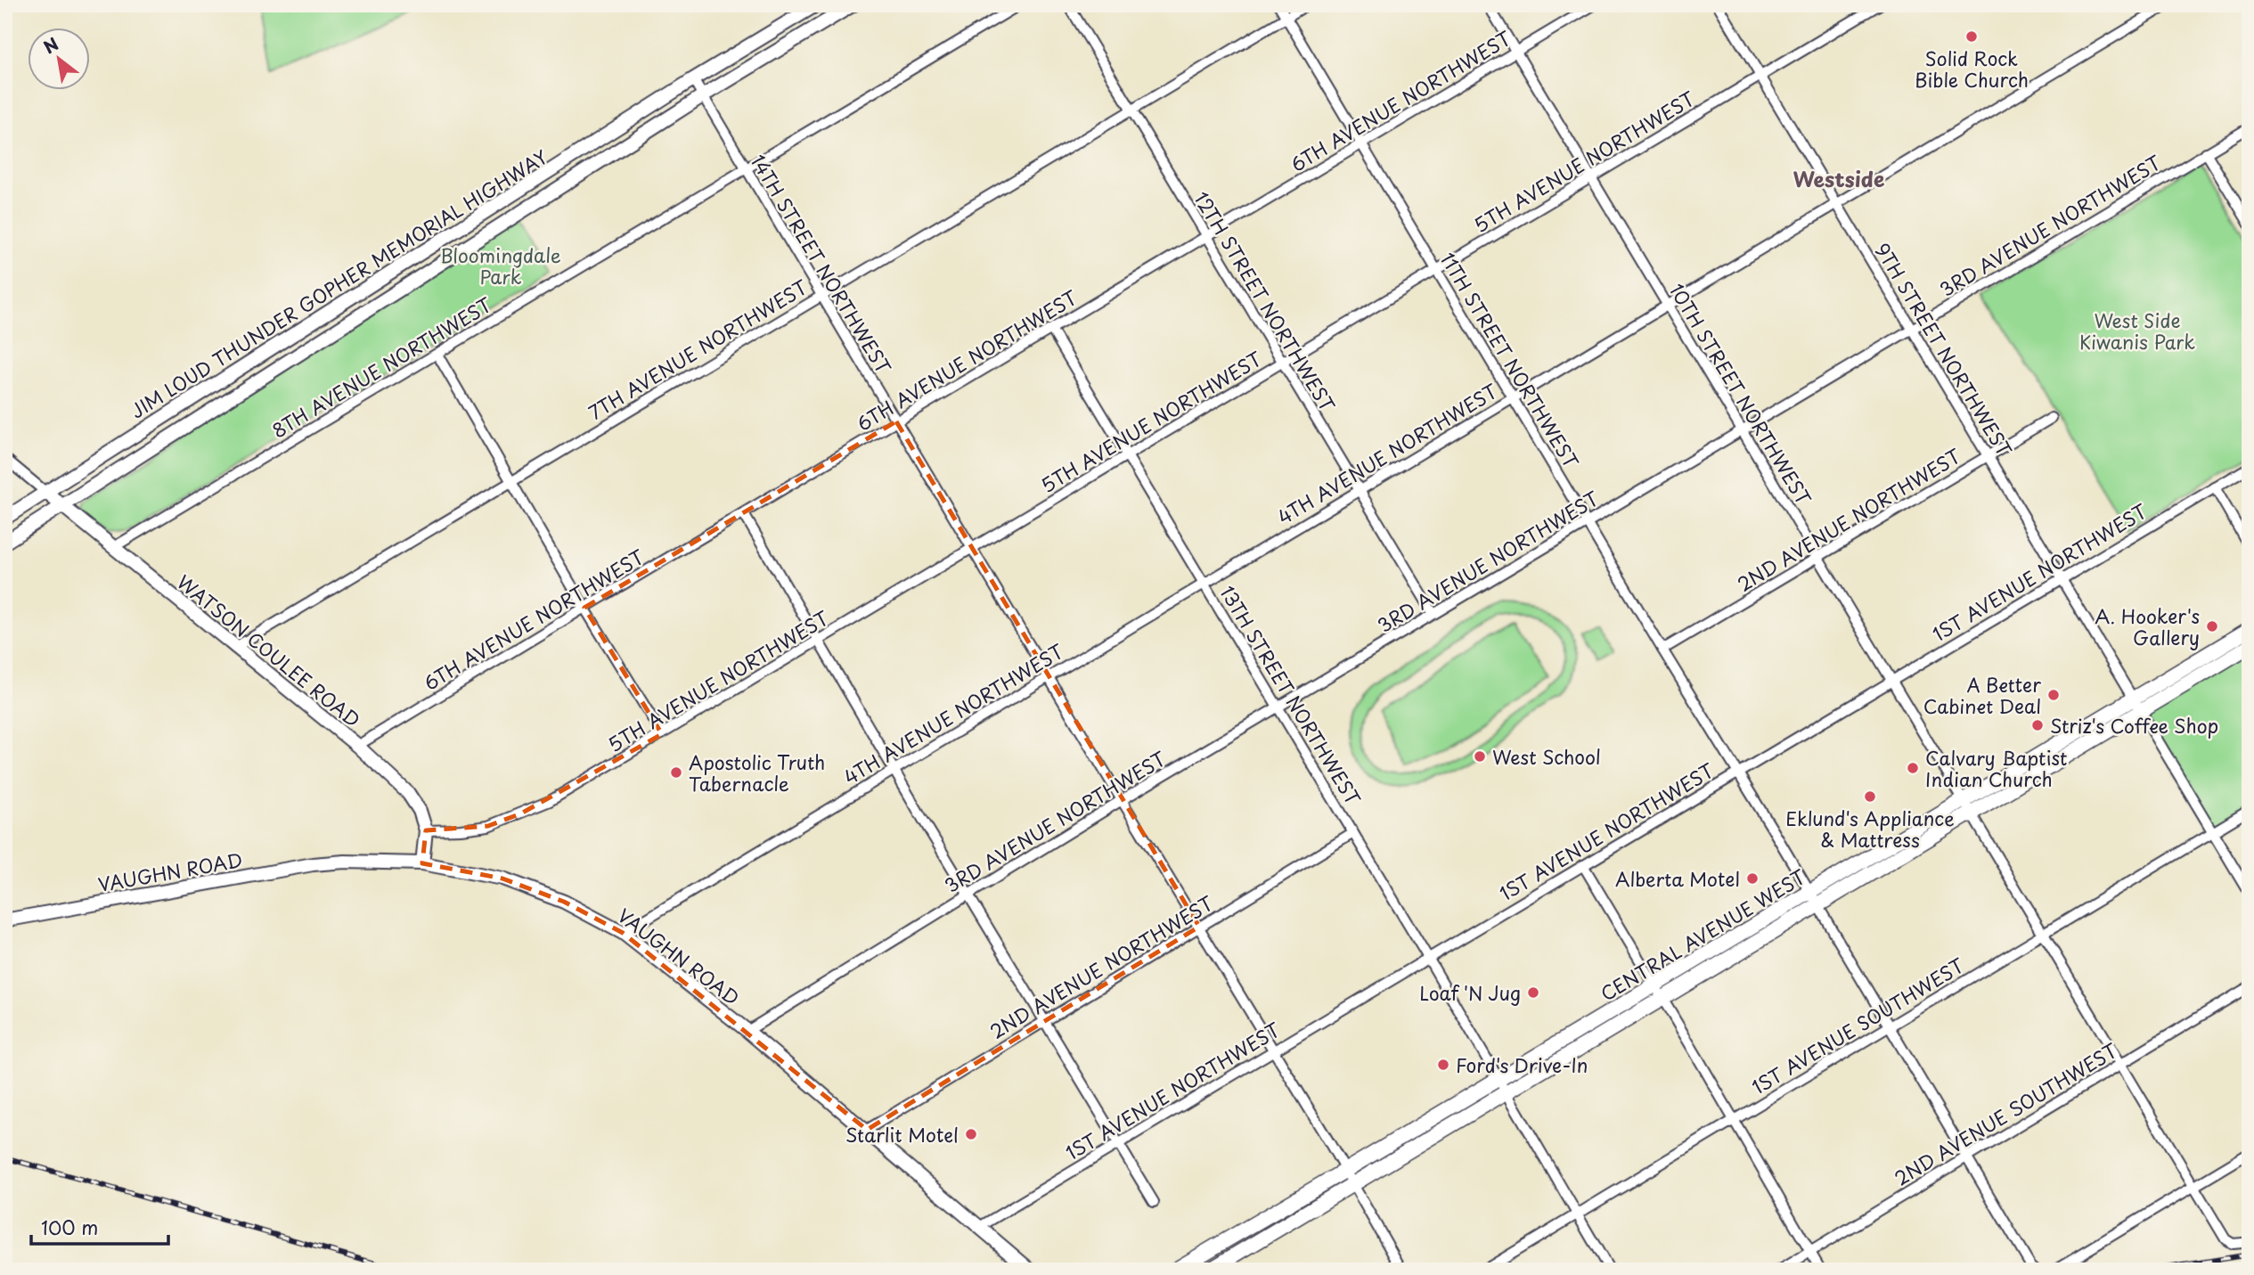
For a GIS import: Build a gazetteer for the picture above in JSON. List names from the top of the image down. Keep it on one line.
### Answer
{"streets":{"highway":["CENTRAL AVENUE WEST"],"main road":["JIM LOUD THUNDER GOPHER MEMORIAL HIGHWAY","WATSON COULEE ROAD","VAUGHN ROAD"],"street":["6TH AVENUE NORTHWEST","5TH AVENUE NORTHWEST","3RD AVENUE NORTHWEST","14TH STREET NORTHWEST","12TH STREET NORTHWEST","7TH AVENUE NORTHWEST","9TH STREET NORTHWEST","11TH STREET NORTHWEST","8TH AVENUE NORTHWEST","10TH STREET NORTHWEST","4TH AVENUE NORTHWEST","2ND AVENUE NORTHWEST","1ST AVENUE NORTHWEST","13TH STREET NORTHWEST","1ST AVENUE SOUTHWEST","2ND AVENUE SOUTHWEST"]},"crossings":[["6TH AVENUE NORTHWEST","14TH STREET NORTHWEST"],["6TH AVENUE NORTHWEST","12TH STREET NORTHWEST"],["6TH AVENUE NORTHWEST","11TH STREET NORTHWEST"],["6TH AVENUE NORTHWEST","10TH STREET NORTHWEST"],["6TH AVENUE NORTHWEST","WATSON COULEE ROAD"],["6TH AVENUE NORTHWEST","13TH STREET NORTHWEST"],["5TH AVENUE NORTHWEST","14TH STREET NORTHWEST"],["5TH AVENUE NORTHWEST","12TH STREET NORTHWEST"],["5TH AVENUE NORTHWEST","9TH STREET NORTHWEST"],["5TH AVENUE NORTHWEST","11TH STREET NORTHWEST"],["5TH AVENUE NORTHWEST","10TH STREET NORTHWEST"],["5TH AVENUE NORTHWEST","WATSON COULEE ROAD"],["5TH AVENUE NORTHWEST","13TH STREET NORTHWEST"],["3RD AVENUE NORTHWEST","14TH STREET NORTHWEST"],["3RD AVENUE NORTHWEST","12TH STREET NORTHWEST"],["3RD AVENUE NORTHWEST","9TH STREET NORTHWEST"],["3RD AVENUE NORTHWEST","11TH STREET NORTHWEST"],["3RD AVENUE NORTHWEST","10TH STREET NORTHWEST"],["3RD AVENUE NORTHWEST","13TH STREET NORTHWEST"],["3RD AVENUE NORTHWEST","VAUGHN ROAD"],["14TH STREET NORTHWEST","JIM LOUD THUNDER GOPHER MEMORIAL HIGHWAY"],["14TH STREET NORTHWEST","7TH AVENUE NORTHWEST"],["14TH STREET NORTHWEST","8TH AVENUE NORTHWEST"],["14TH STREET NORTHWEST","4TH AVENUE NORTHWEST"],["14TH STREET NORTHWEST","2ND AVENUE NORTHWEST"],["14TH STREET NORTHWEST","1ST AVENUE NORTHWEST"],["14TH STREET NORTHWEST","CENTRAL AVENUE WEST"],["JIM LOUD THUNDER GOPHER MEMORIAL HIGHWAY","WATSON COULEE ROAD"],["12TH STREET NORTHWEST","7TH AVENUE NORTHWEST"],["12TH STREET NORTHWEST","4TH AVENUE NORTHWEST"],["7TH AVENUE NORTHWEST","11TH STREET NORTHWEST"],["7TH AVENUE NORTHWEST","WATSON COULEE ROAD"],["9TH STREET NORTHWEST","4TH AVENUE NORTHWEST"],["9TH STREET NORTHWEST","2ND AVENUE NORTHWEST"],["9TH STREET NORTHWEST","1ST AVENUE NORTHWEST"],["9TH STREET NORTHWEST","CENTRAL AVENUE WEST"],["9TH STREET NORTHWEST","1ST AVENUE SOUTHWEST"],["11TH STREET NORTHWEST","4TH AVENUE NORTHWEST"],["11TH STREET NORTHWEST","2ND AVENUE NORTHWEST"],["11TH STREET NORTHWEST","1ST AVENUE NORTHWEST"],["11TH STREET NORTHWEST","CENTRAL AVENUE WEST"],["11TH STREET NORTHWEST","1ST AVENUE SOUTHWEST"],["11TH STREET NORTHWEST","2ND AVENUE SOUTHWEST"],["8TH AVENUE NORTHWEST","WATSON COULEE ROAD"],["10TH STREET NORTHWEST","4TH AVENUE NORTHWEST"],["10TH STREET NORTHWEST","2ND AVENUE NORTHWEST"],["10TH STREET NORTHWEST","1ST AVENUE NORTHWEST"],["10TH STREET NORTHWEST","CENTRAL AVENUE WEST"],["10TH STREET NORTHWEST","1ST AVENUE SOUTHWEST"],["10TH STREET NORTHWEST","2ND AVENUE SOUTHWEST"],["4TH AVENUE NORTHWEST","13TH STREET NORTHWEST"],["4TH AVENUE NORTHWEST","VAUGHN ROAD"],["2ND AVENUE NORTHWEST","13TH STREET NORTHWEST"],["2ND AVENUE NORTHWEST","VAUGHN ROAD"],["1ST AVENUE NORTHWEST","13TH STREET NORTHWEST"],["1ST AVENUE NORTHWEST","VAUGHN ROAD"],["WATSON COULEE ROAD","VAUGHN ROAD"],["13TH STREET NORTHWEST","CENTRAL AVENUE WEST"],["13TH STREET NORTHWEST","1ST AVENUE SOUTHWEST"]],"districts":["Westside"],"parks":["Bloomingdale Park","West Side Kiwanis Park"],"places":["Solid Rock Bible Church","A. Hooker's Gallery","A Better Cabinet Deal","Striz's Coffee Shop","West School","Calvary Baptist Indian Church","Apostolic Truth Tabernacle","Eklund's Appliance & Mattress","Alberta Motel","Loaf 'N Jug","Ford's Drive-In","Starlit Motel"],"scale_bar":"100 m","north":"top left"}
